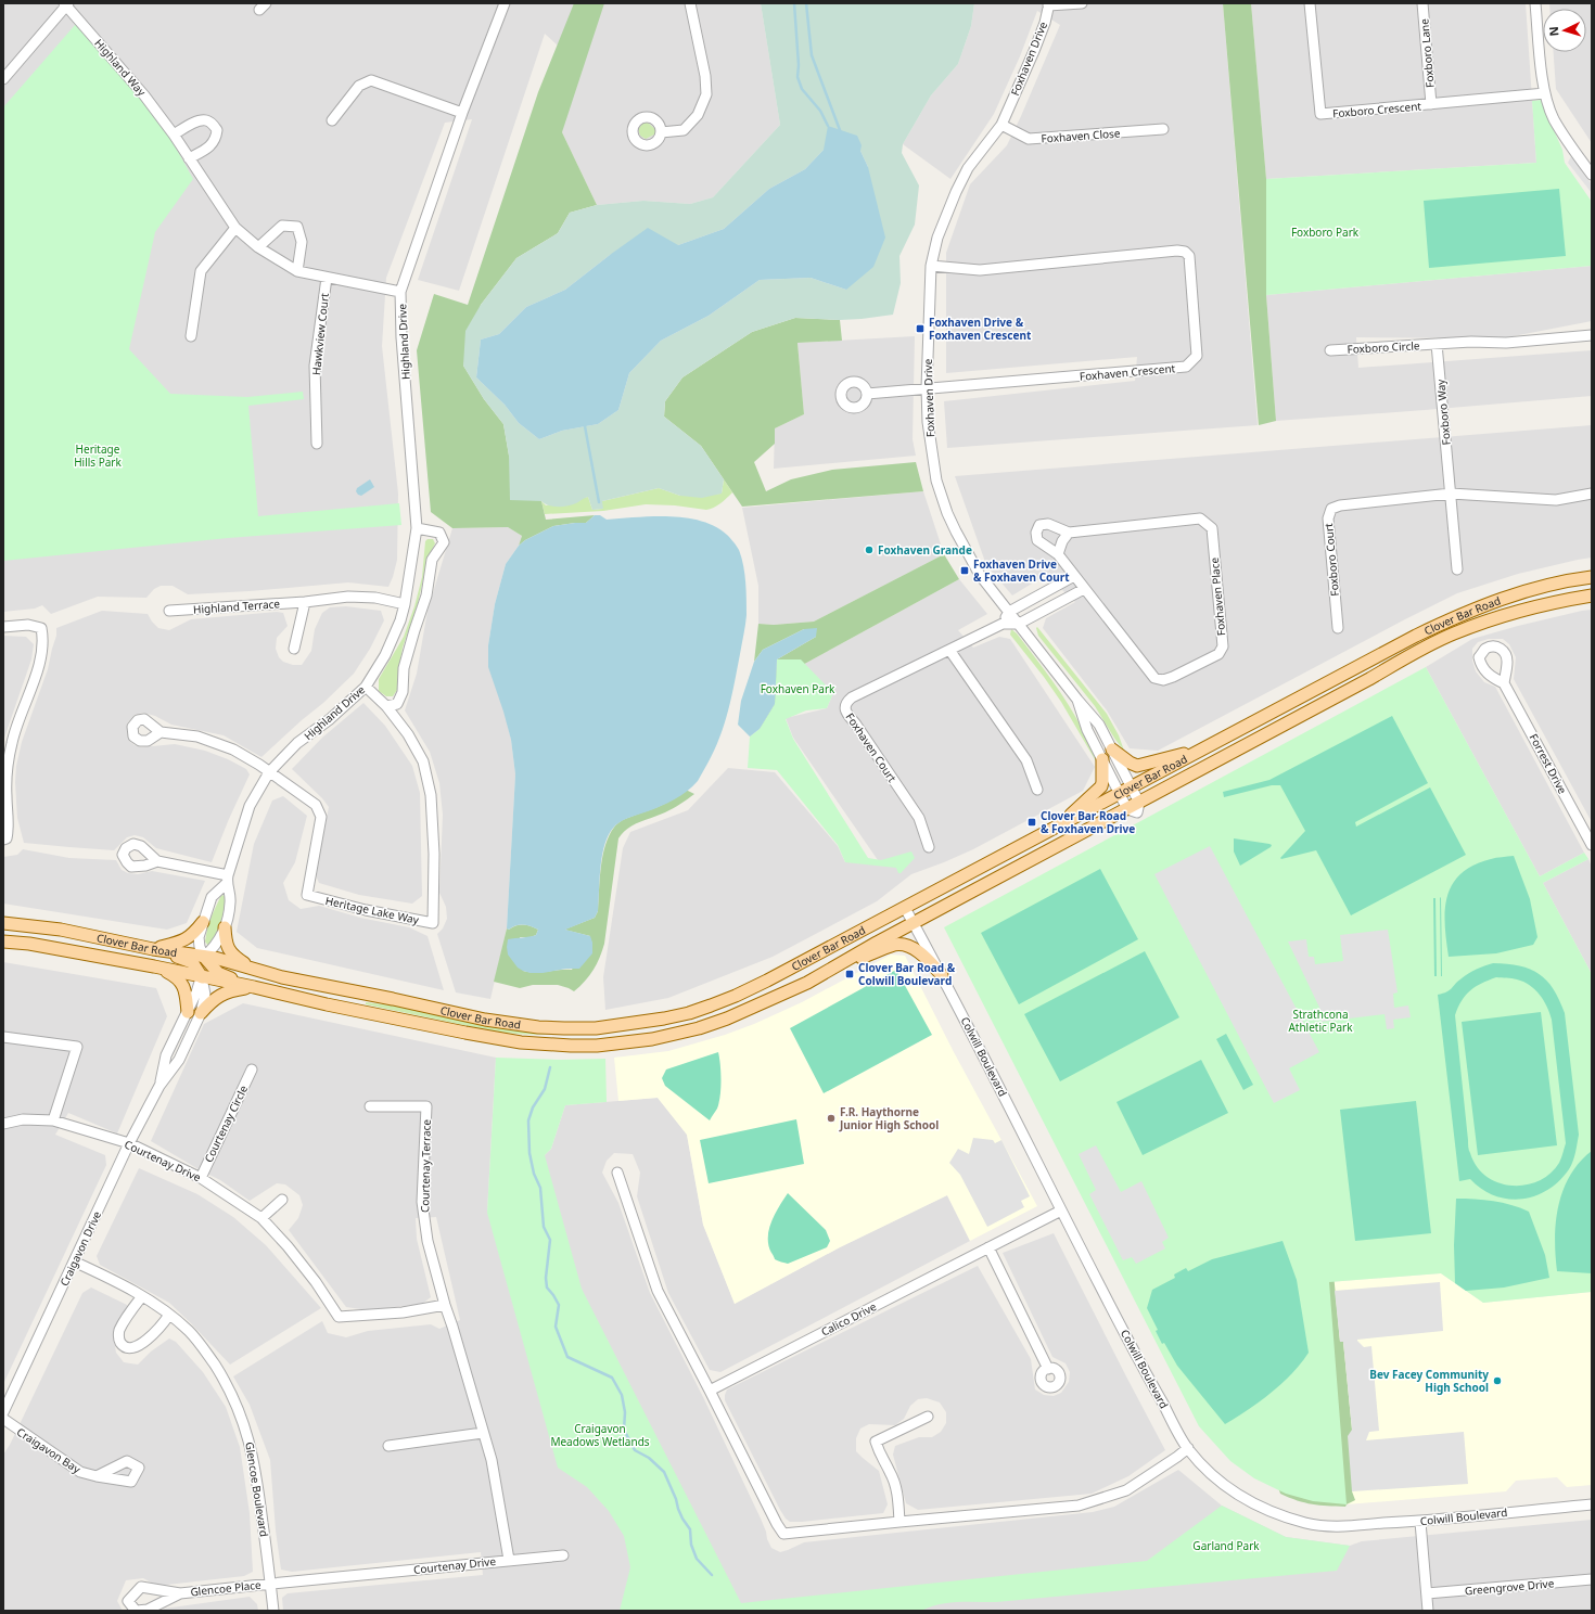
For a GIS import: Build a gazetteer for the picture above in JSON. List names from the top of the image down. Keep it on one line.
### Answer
{"streets":{"main road":["Clover Bar Road"],"street":["Foxboro Lane","Foxhaven Drive","Highland Way","Foxboro Crescent","Foxhaven Close","Hawkview Court","Highland Drive","Foxboro Circle","Foxhaven Crescent","Foxboro Way","Foxboro Court","Foxhaven Place","Highland Terrace","Foxhaven Court","Forrest Drive","Heritage Lake Way","Colwill Boulevard","Courtenay Circle","Courtenay Drive","Courtenay Terrace","Craigavon Drive","Calico Drive","Craigavon Bay","Glencoe Boulevard","Greengrove Drive","Glencoe Place"]},"crossings":[["Foxboro Lane","Foxboro Crescent"],["Foxhaven Drive","Foxhaven Close"],["Foxhaven Drive","Foxhaven Crescent"],["Foxhaven Drive","Clover Bar Road"],["Highland Way","Hawkview Court"],["Highland Way","Highland Drive"],["Highland Drive","Highland Terrace"],["Highland Drive","Clover Bar Road"],["Highland Drive","Heritage Lake Way"],["Foxboro Circle","Foxboro Way"],["Foxboro Way","Foxboro Court"],["Clover Bar Road","Colwill Boulevard"],["Clover Bar Road","Craigavon Drive"],["Colwill Boulevard","Calico Drive"],["Courtenay Circle","Courtenay Drive"],["Courtenay Drive","Courtenay Terrace"],["Courtenay Drive","Craigavon Drive"],["Courtenay Drive","Glencoe Boulevard"],["Courtenay Drive","Glencoe Place"],["Craigavon Drive","Glencoe Boulevard"],["Glencoe Boulevard","Glencoe Place"]],"parks":["Foxboro Park","Heritage Hills Park","Foxhaven Park","Strathcona Athletic Park","Craigavon Meadows Wetlands","Garland Park"],"places":{"transit":["Foxhaven Drive & Foxhaven Crescent","Foxhaven Drive & Foxhaven Court","Clover Bar Road & Foxhaven Drive","Clover Bar Road & Colwill Boulevard"],"other":["Foxhaven Grande","F.R. Haythorne Junior High School","Bev Facey Community High School"]},"north":"left"}
